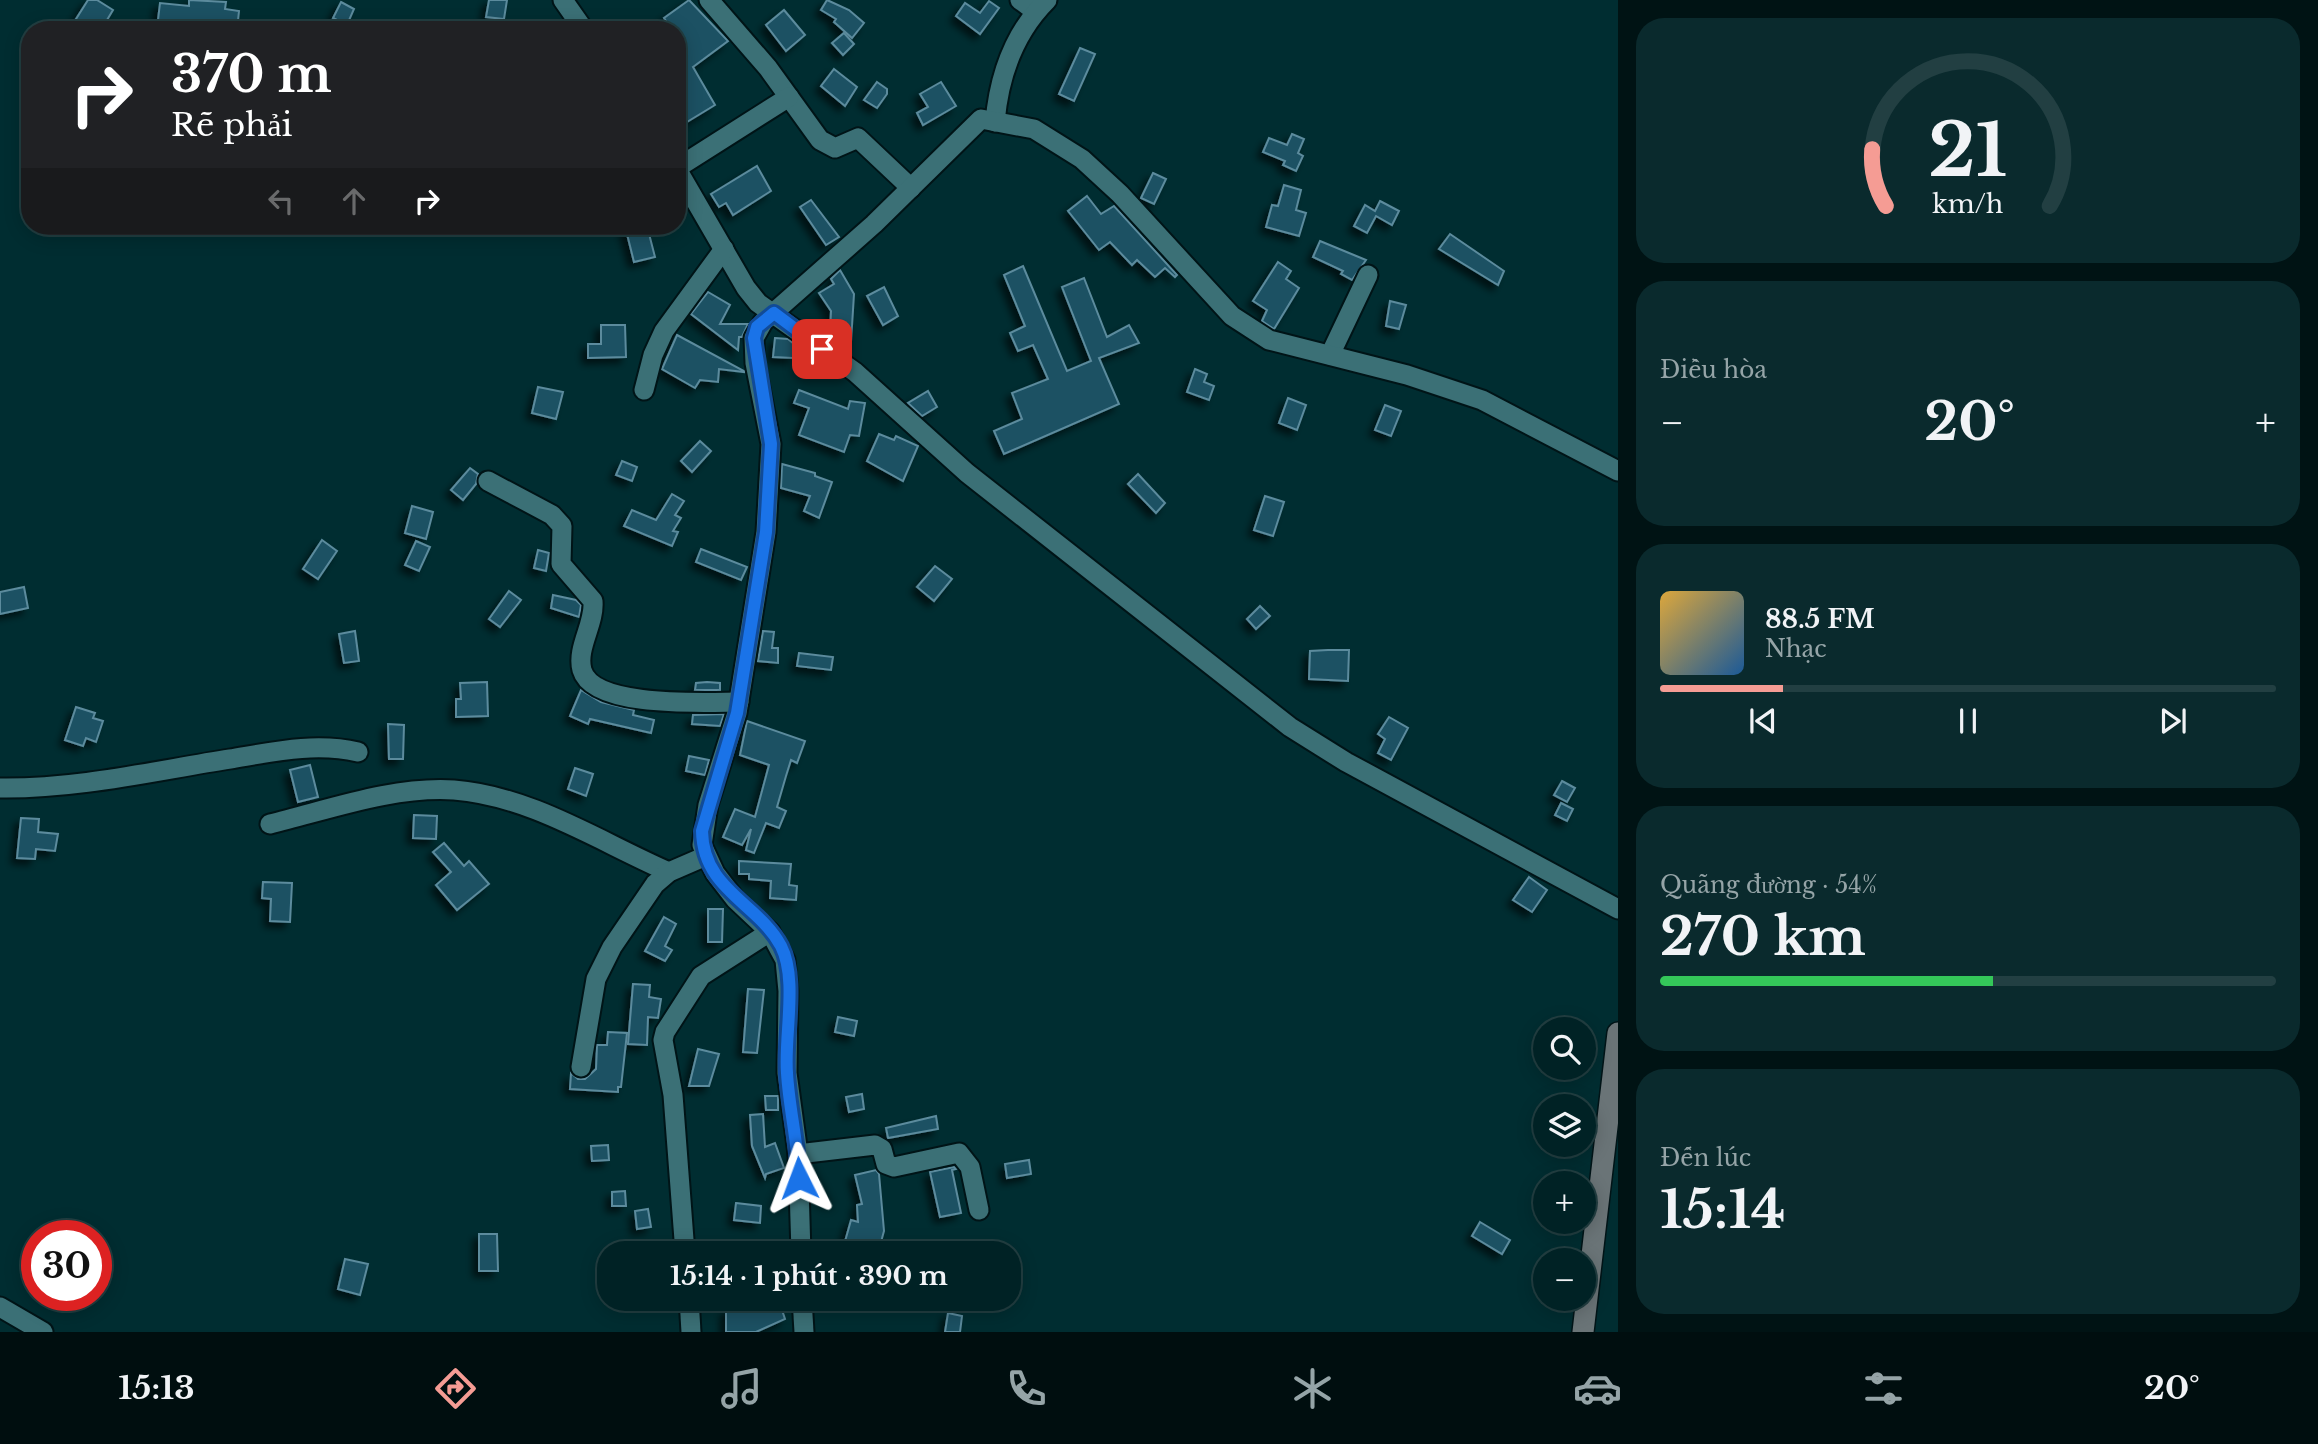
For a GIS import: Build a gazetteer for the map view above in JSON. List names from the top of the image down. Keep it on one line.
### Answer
{"page":{"turn":["370 m","Rẽ phải"],"tile":["Điều hòa",["Quãng đường · 54%","270 km"],["Đến lúc","15:14"]],"heat":["−","20°","+"],"song":["88.5 FM","Nhạc"],"map_buttons":["+","−"],"limit":"30","trip":"15:14 · 1 phút · 390 m","tabs":["15:13","20°"],"gauge":["21","km/h"]}}
